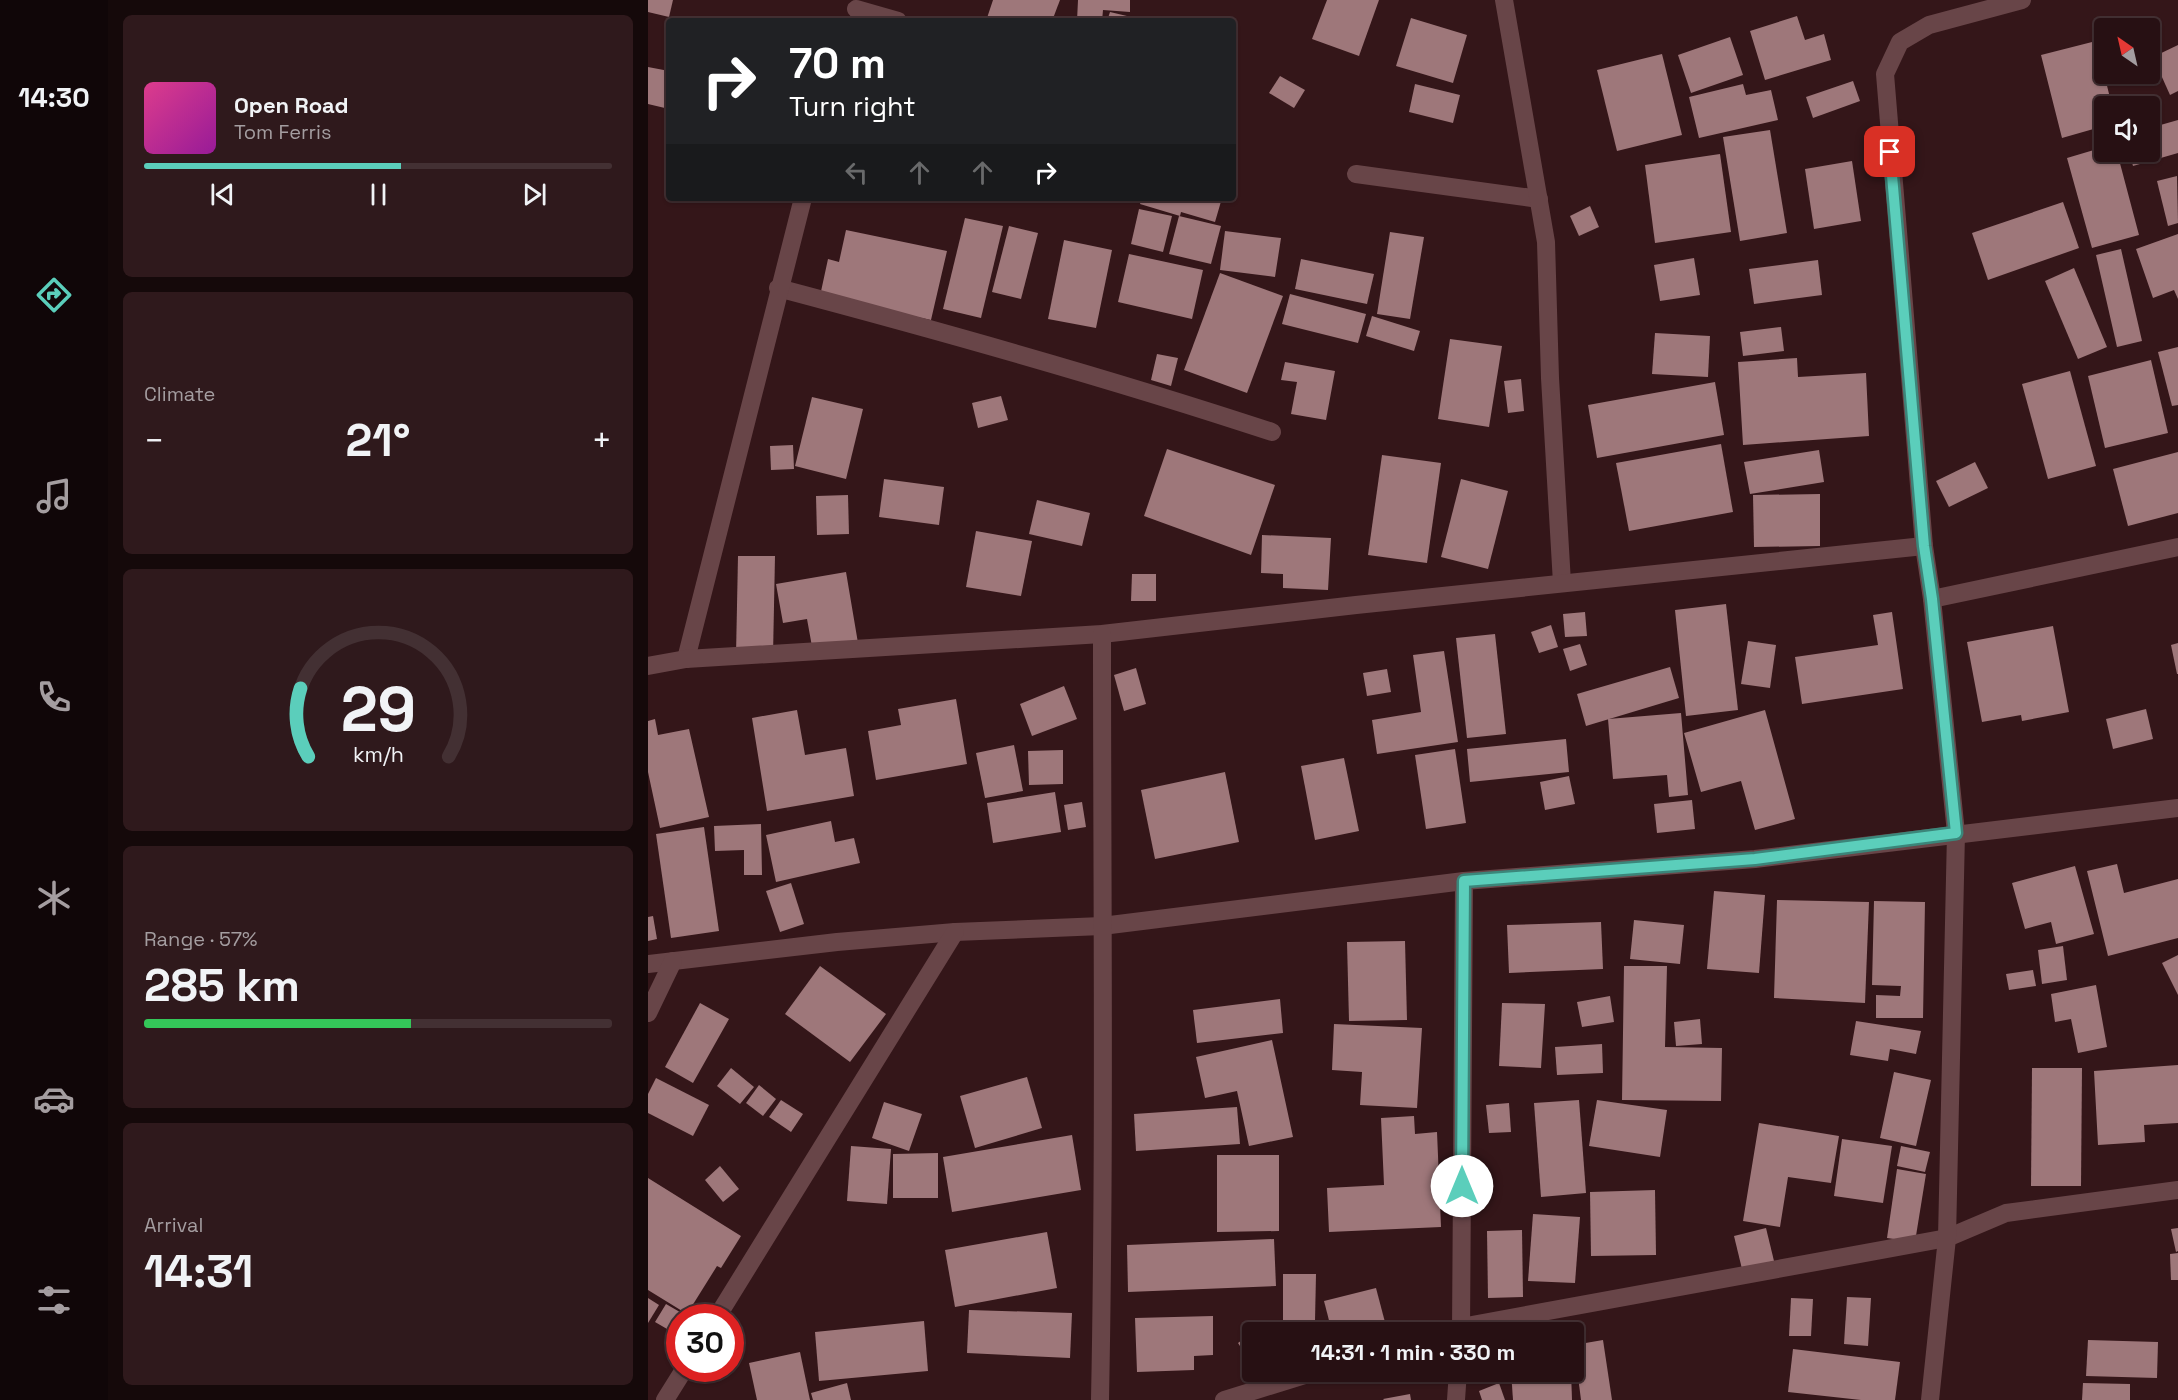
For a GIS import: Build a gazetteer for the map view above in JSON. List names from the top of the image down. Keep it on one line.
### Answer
{"north":"top left","page":{"tabs":"14:30","turn":["70 m","Turn right"],"song":["Open Road","Tom Ferris"],"tile":["Climate",["Range · 57%","285 km"],["Arrival","14:31"]],"heat":["−","21°","+"],"limit":"30","trip":"14:31 · 1 min · 330 m","gauge":["29","km/h"]}}
